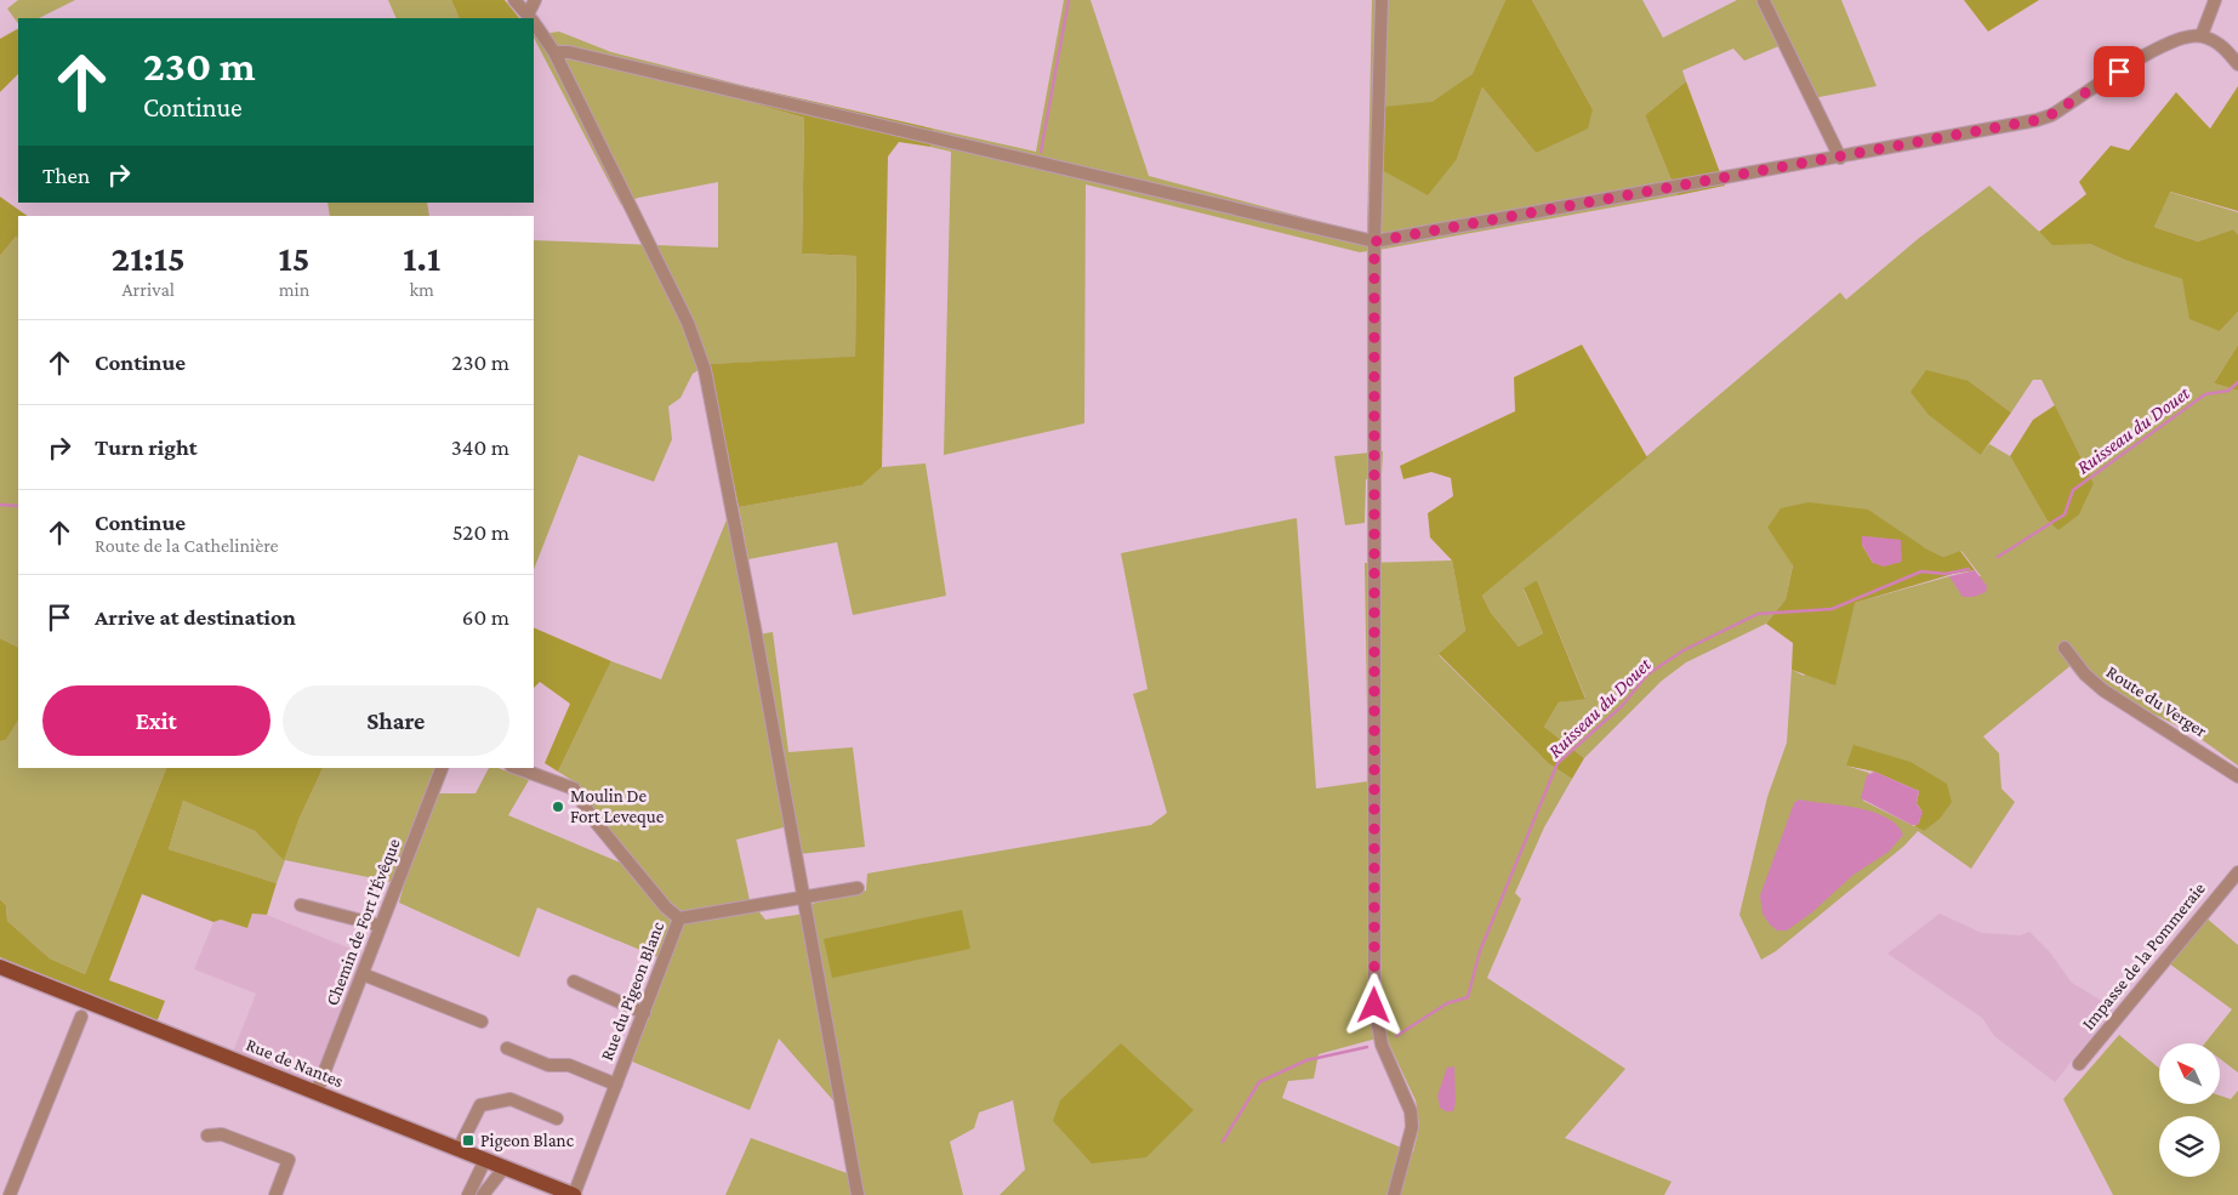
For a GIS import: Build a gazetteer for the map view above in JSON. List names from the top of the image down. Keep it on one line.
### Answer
{"streets":{"main road":["Rue de Nantes"],"street":["Route du Verger","Chemin de Fort l'Évêque","Impasse de la Pommeraie","Rue du Pigeon Blanc"]},"crossings":[["Chemin de Fort l'Évêque","Rue de Nantes"],["Rue du Pigeon Blanc","Rue de Nantes"]],"water":["Ruisseau du Douet"],"places":{"other":["Moulin De Fort Leveque"],"transit":["Pigeon Blanc"]},"north":"top left","page":{"turn":["230 m","Continue"],"then":"Then","eta":["21:15","Arrival","15","min","1.1","km"],"list":[{"name":"Continue","value":"230 m"},{"name":"Turn right","value":"340 m"},{"name":"Continue","note":"Route de la Cathelinière","value":"520 m"},{"name":"Arrive at destination","value":"60 m"}],"buttons":["Exit","Share"]}}
